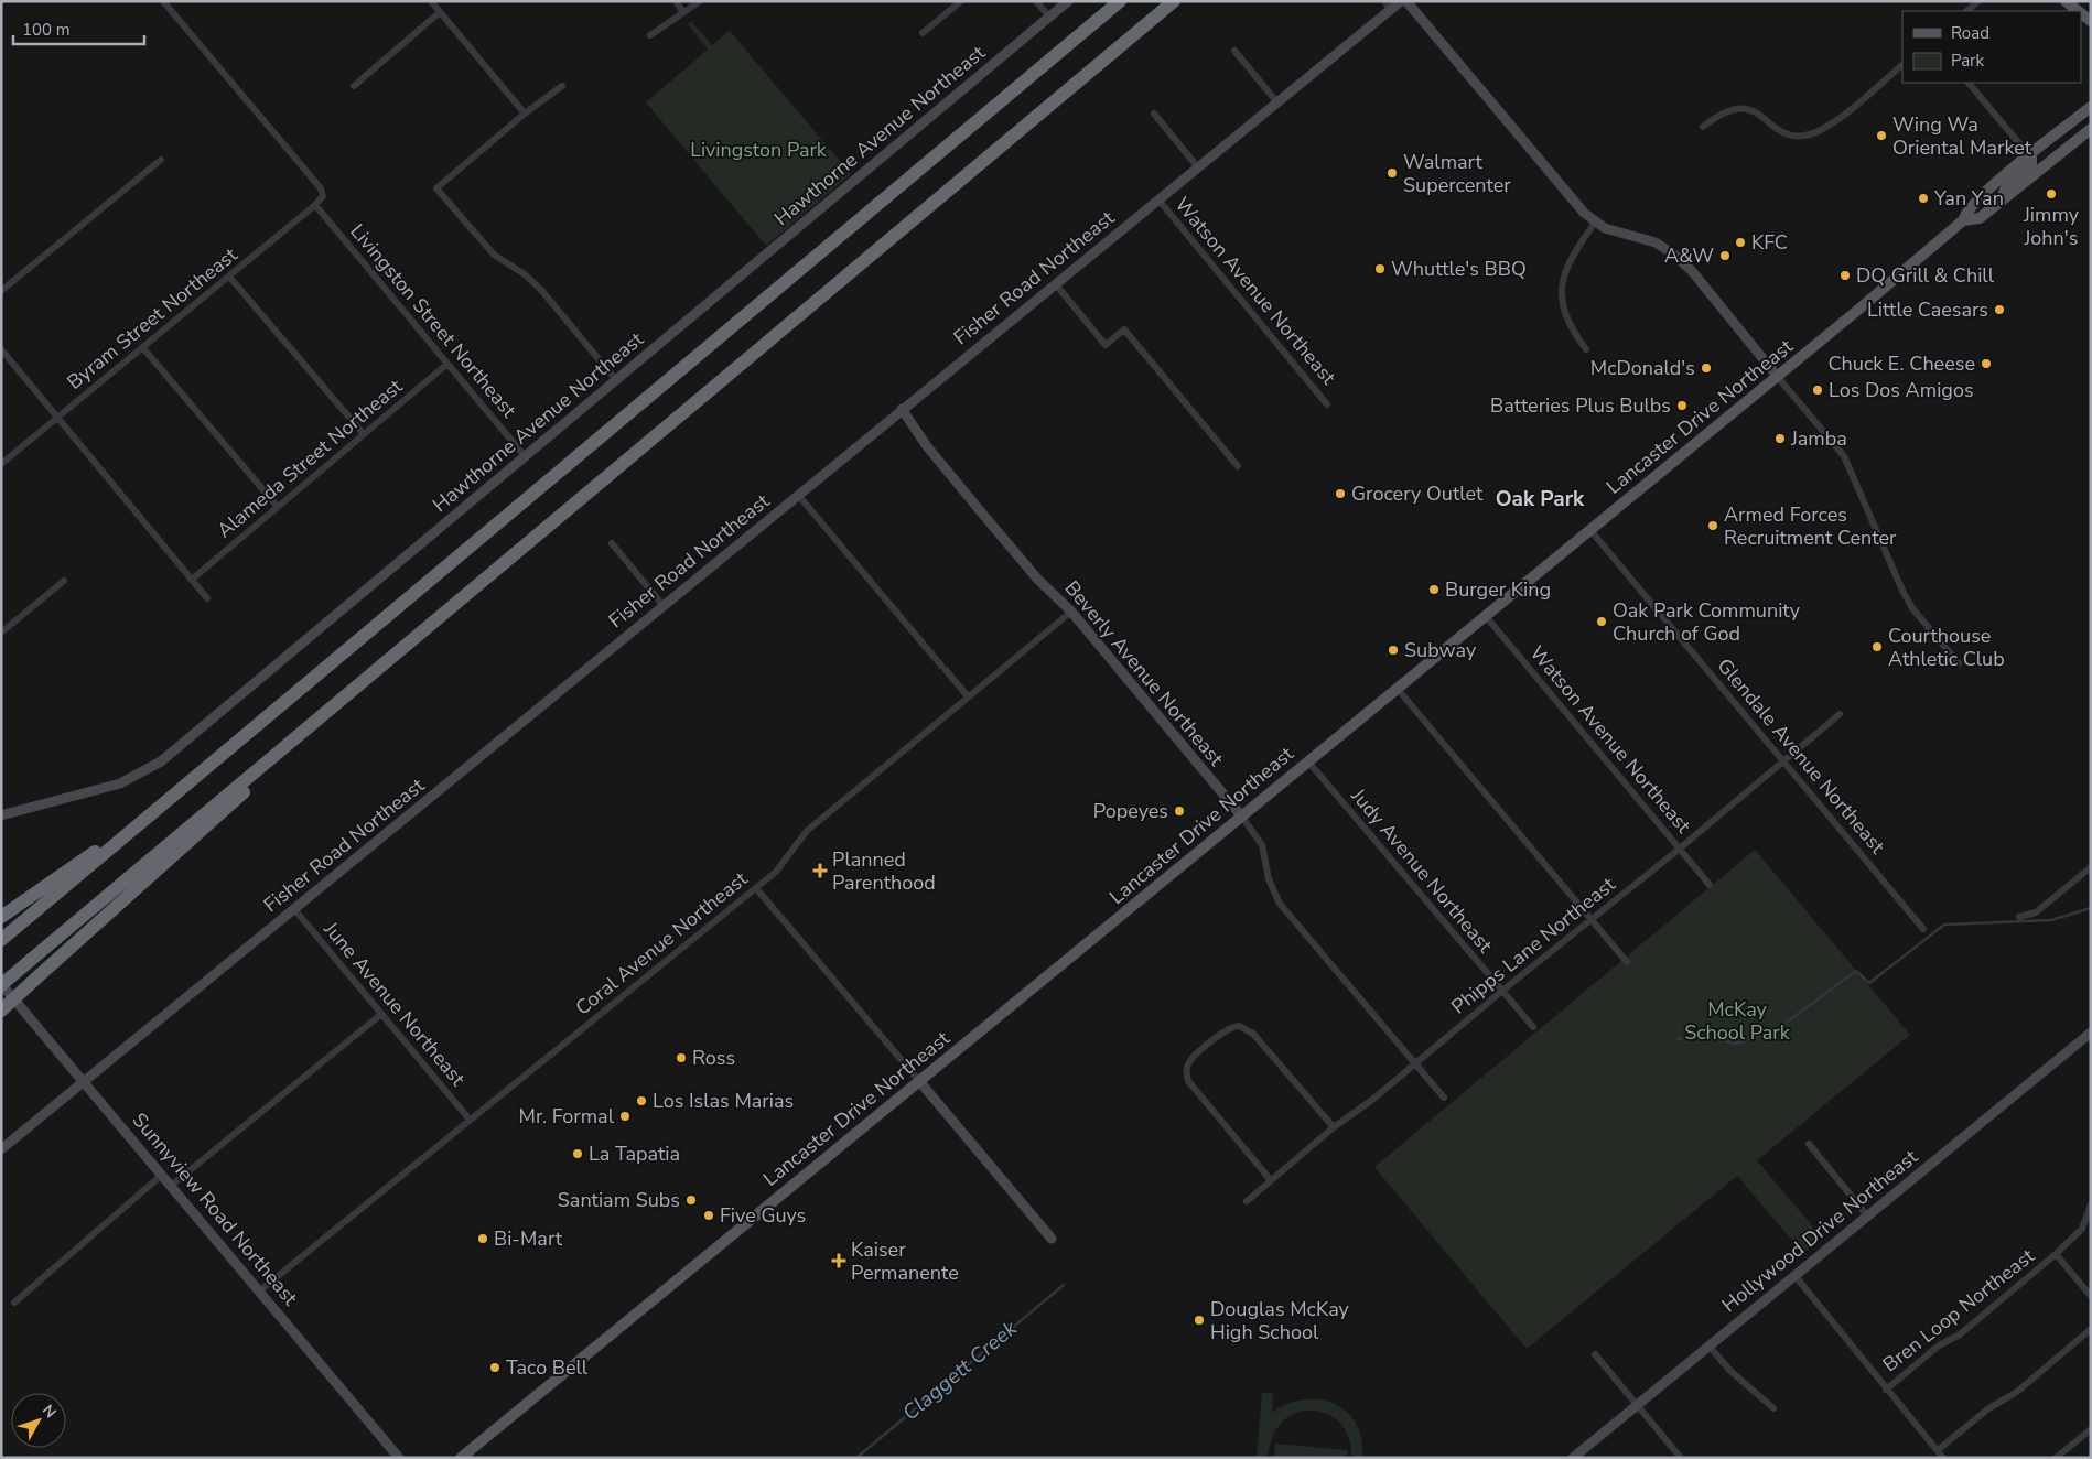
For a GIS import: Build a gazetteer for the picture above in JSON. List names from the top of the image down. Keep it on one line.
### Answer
{"streets":{"main road":["Lancaster Drive Northeast"],"street":["Hawthorne Avenue Northeast","Fisher Road Northeast","Watson Avenue Northeast","Byram Street Northeast","Livingston Street Northeast","Alameda Street Northeast","Beverly Avenue Northeast","Glendale Avenue Northeast","Judy Avenue Northeast","Coral Avenue Northeast","Phipps Lane Northeast","June Avenue Northeast","Sunnyview Road Northeast","Hollywood Drive Northeast","Bren Loop Northeast"]},"crossings":[["Hawthorne Avenue Northeast","Livingston Street Northeast"],["Fisher Road Northeast","Watson Avenue Northeast"],["Fisher Road Northeast","Beverly Avenue Northeast"],["Fisher Road Northeast","June Avenue Northeast"],["Fisher Road Northeast","Sunnyview Road Northeast"],["Watson Avenue Northeast","Lancaster Drive Northeast"],["Watson Avenue Northeast","Phipps Lane Northeast"],["Byram Street Northeast","Livingston Street Northeast"],["Livingston Street Northeast","Alameda Street Northeast"],["Lancaster Drive Northeast","Beverly Avenue Northeast"],["Lancaster Drive Northeast","Glendale Avenue Northeast"],["Lancaster Drive Northeast","Judy Avenue Northeast"],["Beverly Avenue Northeast","Coral Avenue Northeast"],["Beverly Avenue Northeast","Phipps Lane Northeast"],["Glendale Avenue Northeast","Phipps Lane Northeast"],["Judy Avenue Northeast","Phipps Lane Northeast"],["Coral Avenue Northeast","June Avenue Northeast"],["Coral Avenue Northeast","Sunnyview Road Northeast"]],"districts":["Oak Park"],"water":["Claggett Creek"],"parks":["Livingston Park","McKay School Park"],"places":{"other":["Wing Wa Oriental Market","Walmart Supercenter","Jimmy John's","Yan Yan","KFC","A&W","Whuttle's BBQ","DQ Grill & Chill","Little Caesars","Chuck E. Cheese","McDonald's","Los Dos Amigos","Batteries Plus Bulbs","Jamba","Grocery Outlet","Armed Forces Recruitment Center","Burger King","Oak Park Community Church of God","Courthouse Athletic Club","Subway","Popeyes","Ross","Los Islas Marias","Mr. Formal","La Tapatia","Santiam Subs","Five Guys","Bi-Mart","Douglas McKay High School","Taco Bell"],"health":["Planned Parenthood","Kaiser Permanente"]},"legend":["Road","Park"],"scale_bar":"100 m","north":"top right"}
